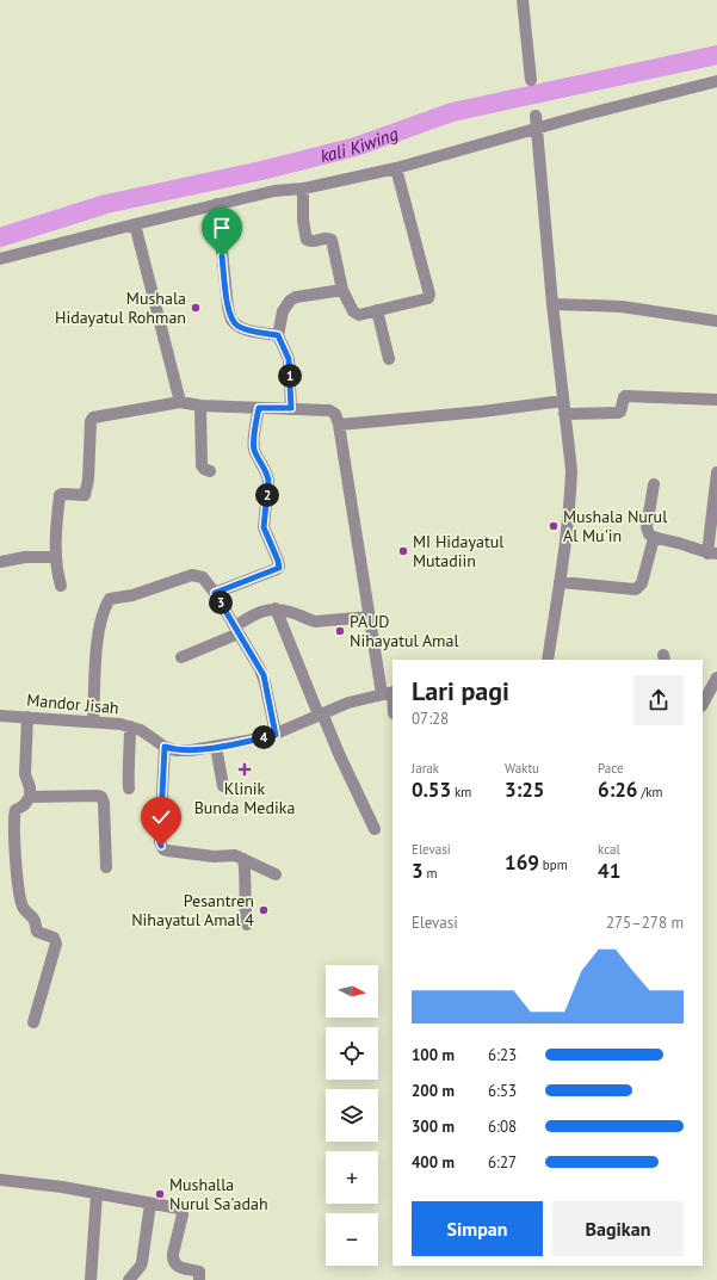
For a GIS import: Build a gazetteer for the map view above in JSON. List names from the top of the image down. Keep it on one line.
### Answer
{"streets":{"street":["Mandor Jisah"]},"water":["kali Kiwing"],"places":{"other":["Mushala Hidayatul Rohman","Mushala Nurul Al Mu'in","MI Hidayatul Mutadiin","PAUD Nihayatul Amal","Pesantren Nihayatul Amal 4","Mushalla Nurul Sa'adah"],"health":["Klinik Bunda Medika"]},"north":"right","page":{"pins":["1","2","3","4"],"heading":["Lari pagi","07:28"],"stats":[["Jarak","0.53 km"],["Waktu","3:25"],["Pace","6:26 /km"],["Elevasi","3 m"],["169 bpm"],["kcal","41"]],"chart":["Elevasi","275–278 m"],"map_buttons":["+","−"],"list":[{"name":"100 m","note":"6:23"},{"name":"200 m","note":"6:53"},{"name":"300 m","note":"6:08"},{"name":"400 m","note":"6:27"}],"buttons":["Simpan","Bagikan"]}}
